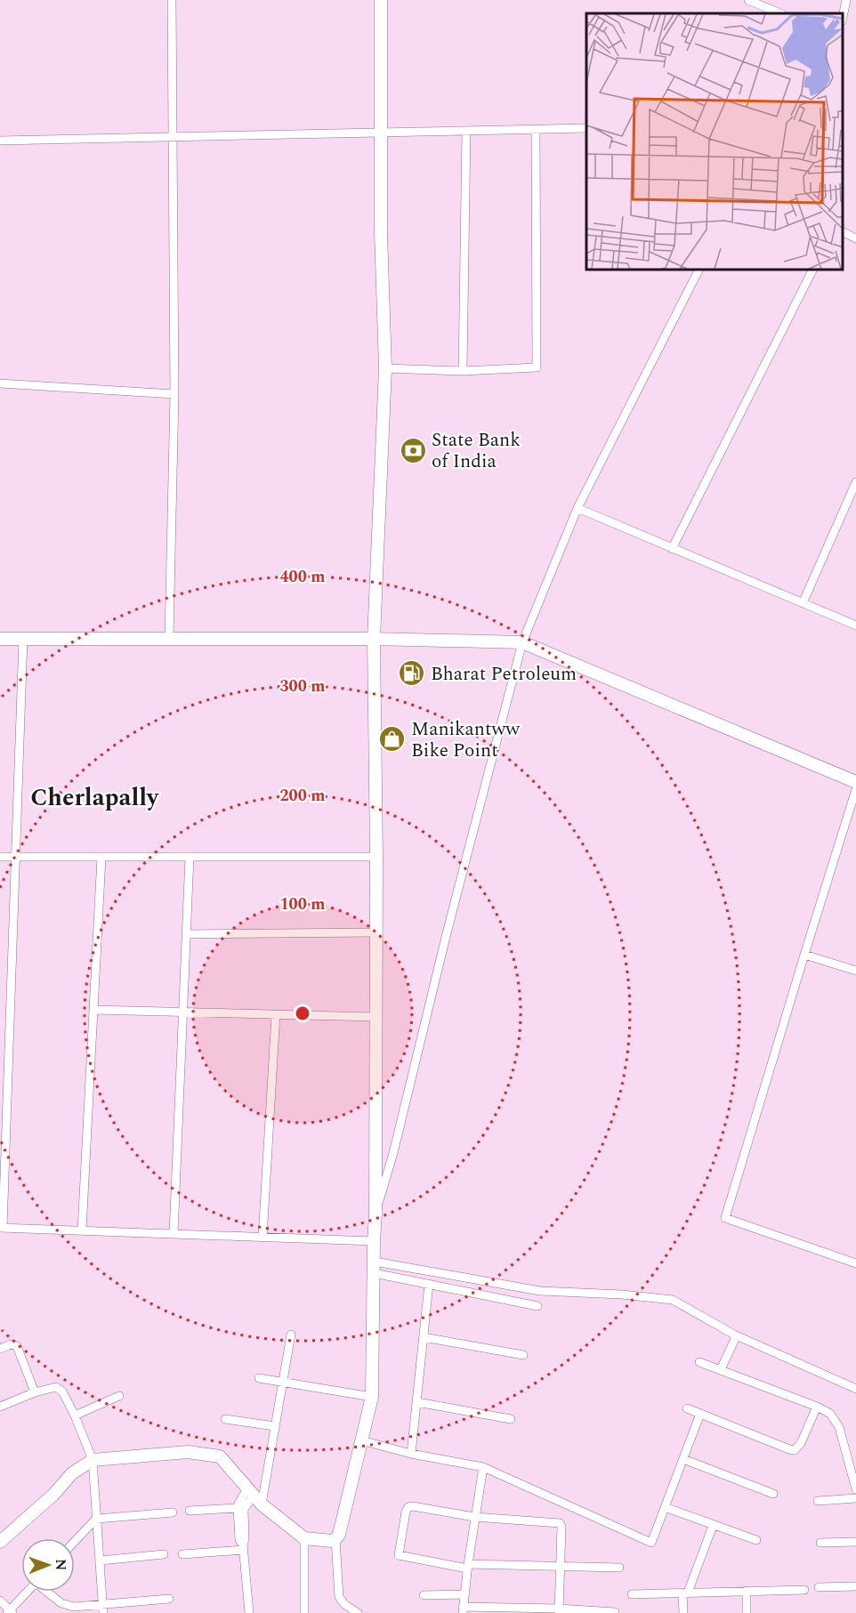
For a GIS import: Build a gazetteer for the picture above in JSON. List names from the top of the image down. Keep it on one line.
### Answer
{"districts":["Cherlapally"],"places":{"bank":["State Bank of India"],"fuel station":["Bharat Petroleum"],"shop":["Manikantww Bike Point"]},"north":"right","rings":["400 m","300 m","200 m","100 m"]}
